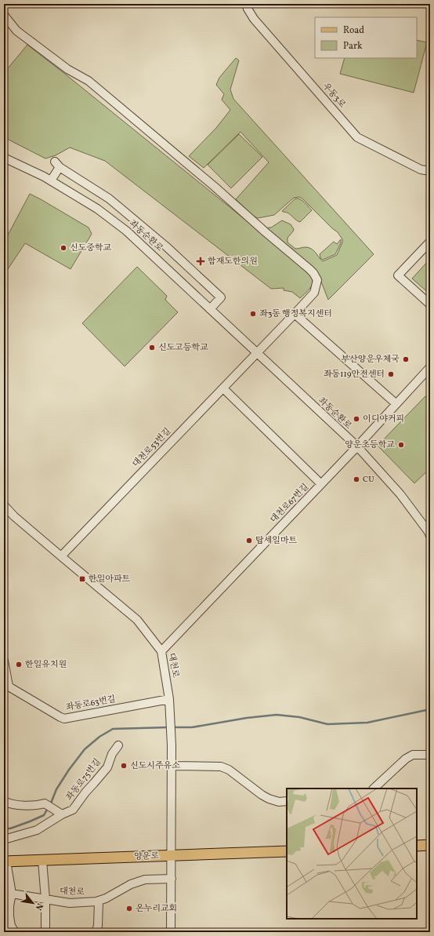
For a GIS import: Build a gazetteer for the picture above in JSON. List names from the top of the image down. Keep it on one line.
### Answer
{"streets":{"main road":["양운로"],"street":["우동3로","좌동순환로","대천로53번길","대천로67번길","대천로","좌동로63번길","좌동로75번길"]},"crossings":[["좌동순환로","대천로53번길"],["좌동순환로","대천로67번길"],["대천로53번길","대천로"],["대천로67번길","대천로"],["대천로","좌동로63번길"],["대천로","양운로"]],"places":{"other":["신도중학교","좌3동 행정복지센터","신도고등학교","부산양운우체국","좌동119안전센터","이디야커피","양운초등학교","CU","탑세일마트","한일유치원","신도시주유소","온누리교회"],"health":["함재도한의원"],"transit":["한일아파트"]},"legend":["Road","Park"],"north":"bottom right"}
